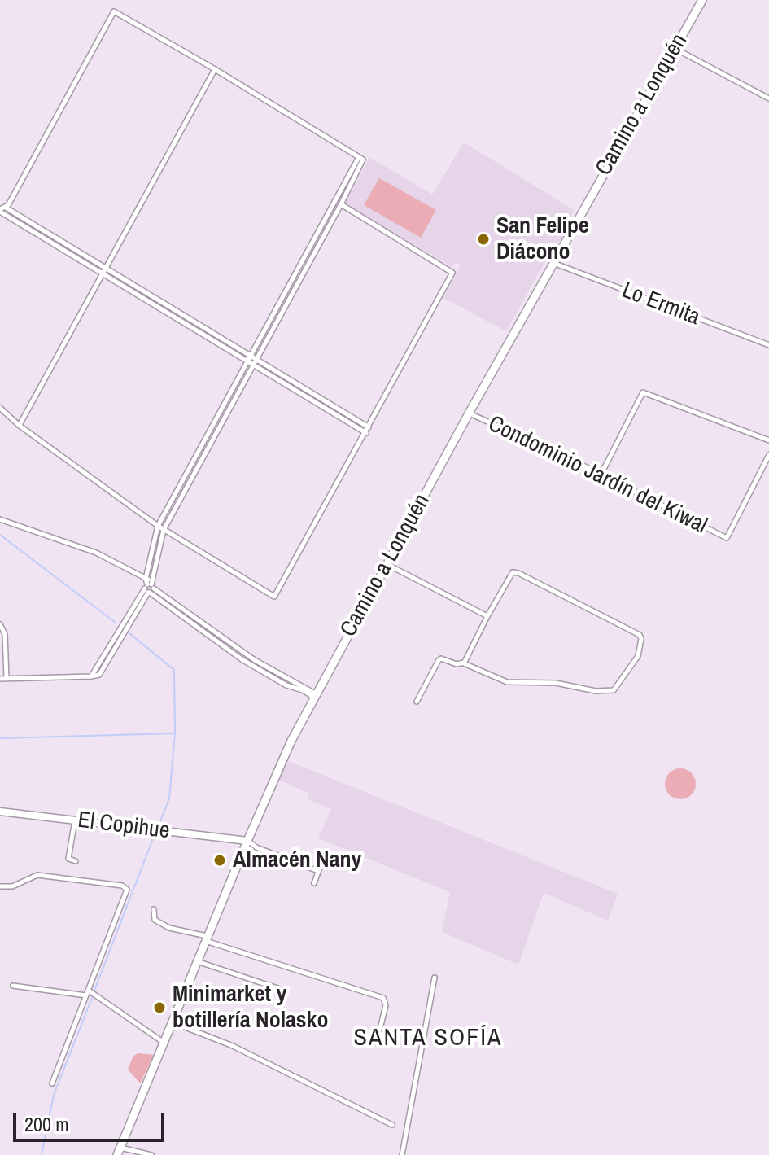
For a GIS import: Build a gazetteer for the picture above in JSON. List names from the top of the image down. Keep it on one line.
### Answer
{"streets":{"main road":["Camino a Lonquén","El Copihue"],"street":["Lo Ermita","Condominio Jardín del Kiwal"]},"crossings":[["Camino a Lonquén","Lo Ermita"],["Camino a Lonquén","Condominio Jardín del Kiwal"],["Camino a Lonquén","El Copihue"]],"districts":["SANTA SOFÍA"],"places":["San Felipe Diácono","Almacén Nany","Minimarket y botillería Nolasko"],"scale_bar":"200 m"}
